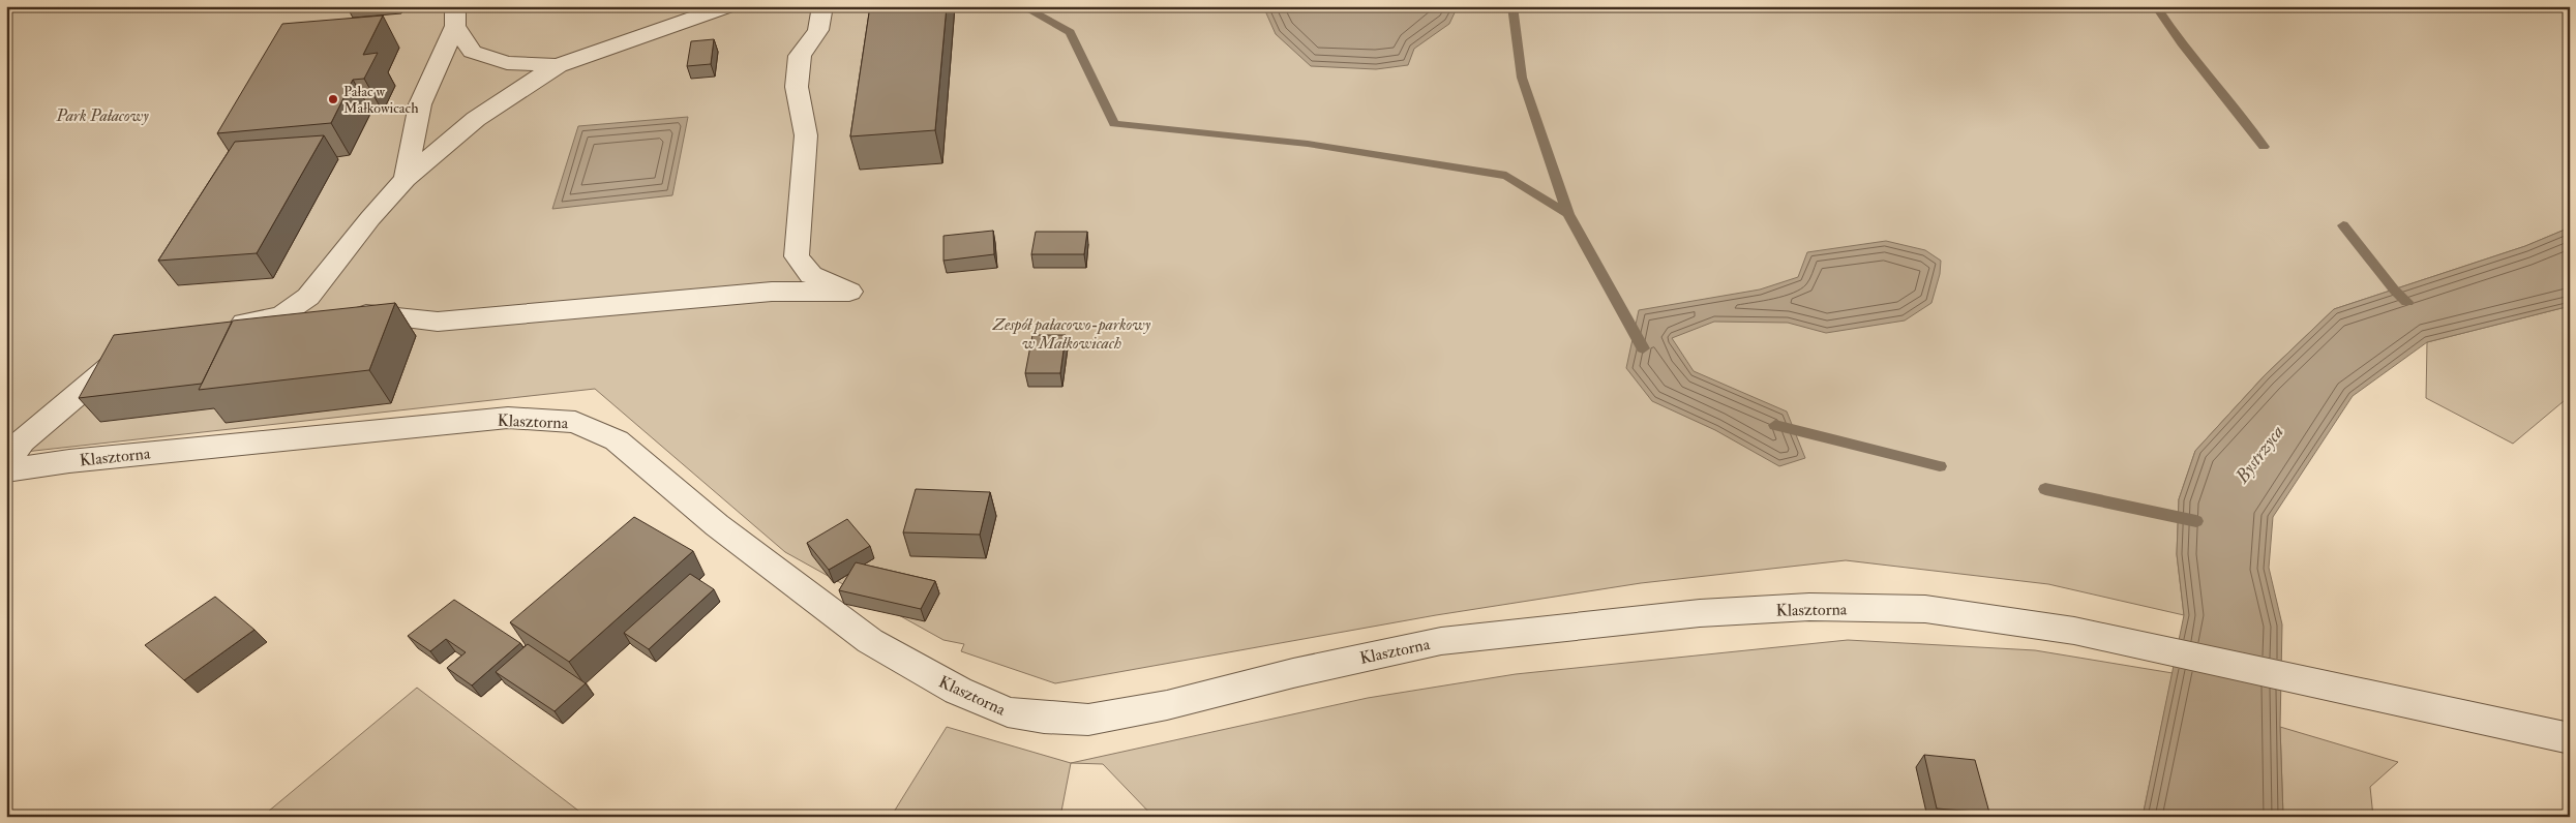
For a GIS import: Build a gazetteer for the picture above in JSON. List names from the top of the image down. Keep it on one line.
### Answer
{"streets":{"street":["Klasztorna"]},"water":["Bystrzyca"],"parks":["Park Pałacowy","Zespół pałacowo-parkowy w Małkowicach"],"places":["Pałac w Małkowicach"]}
